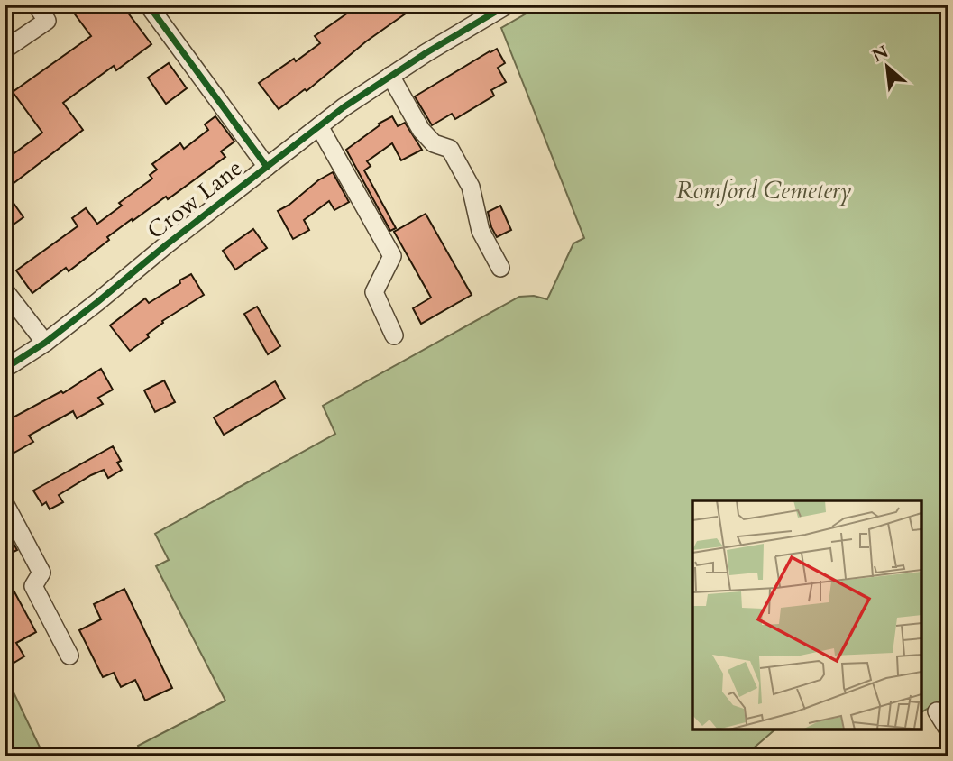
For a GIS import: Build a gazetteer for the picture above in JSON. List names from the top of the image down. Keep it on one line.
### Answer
{"streets":{"street":["Crow Lane"]},"parks":["Romford Cemetery"],"north":"top left"}
